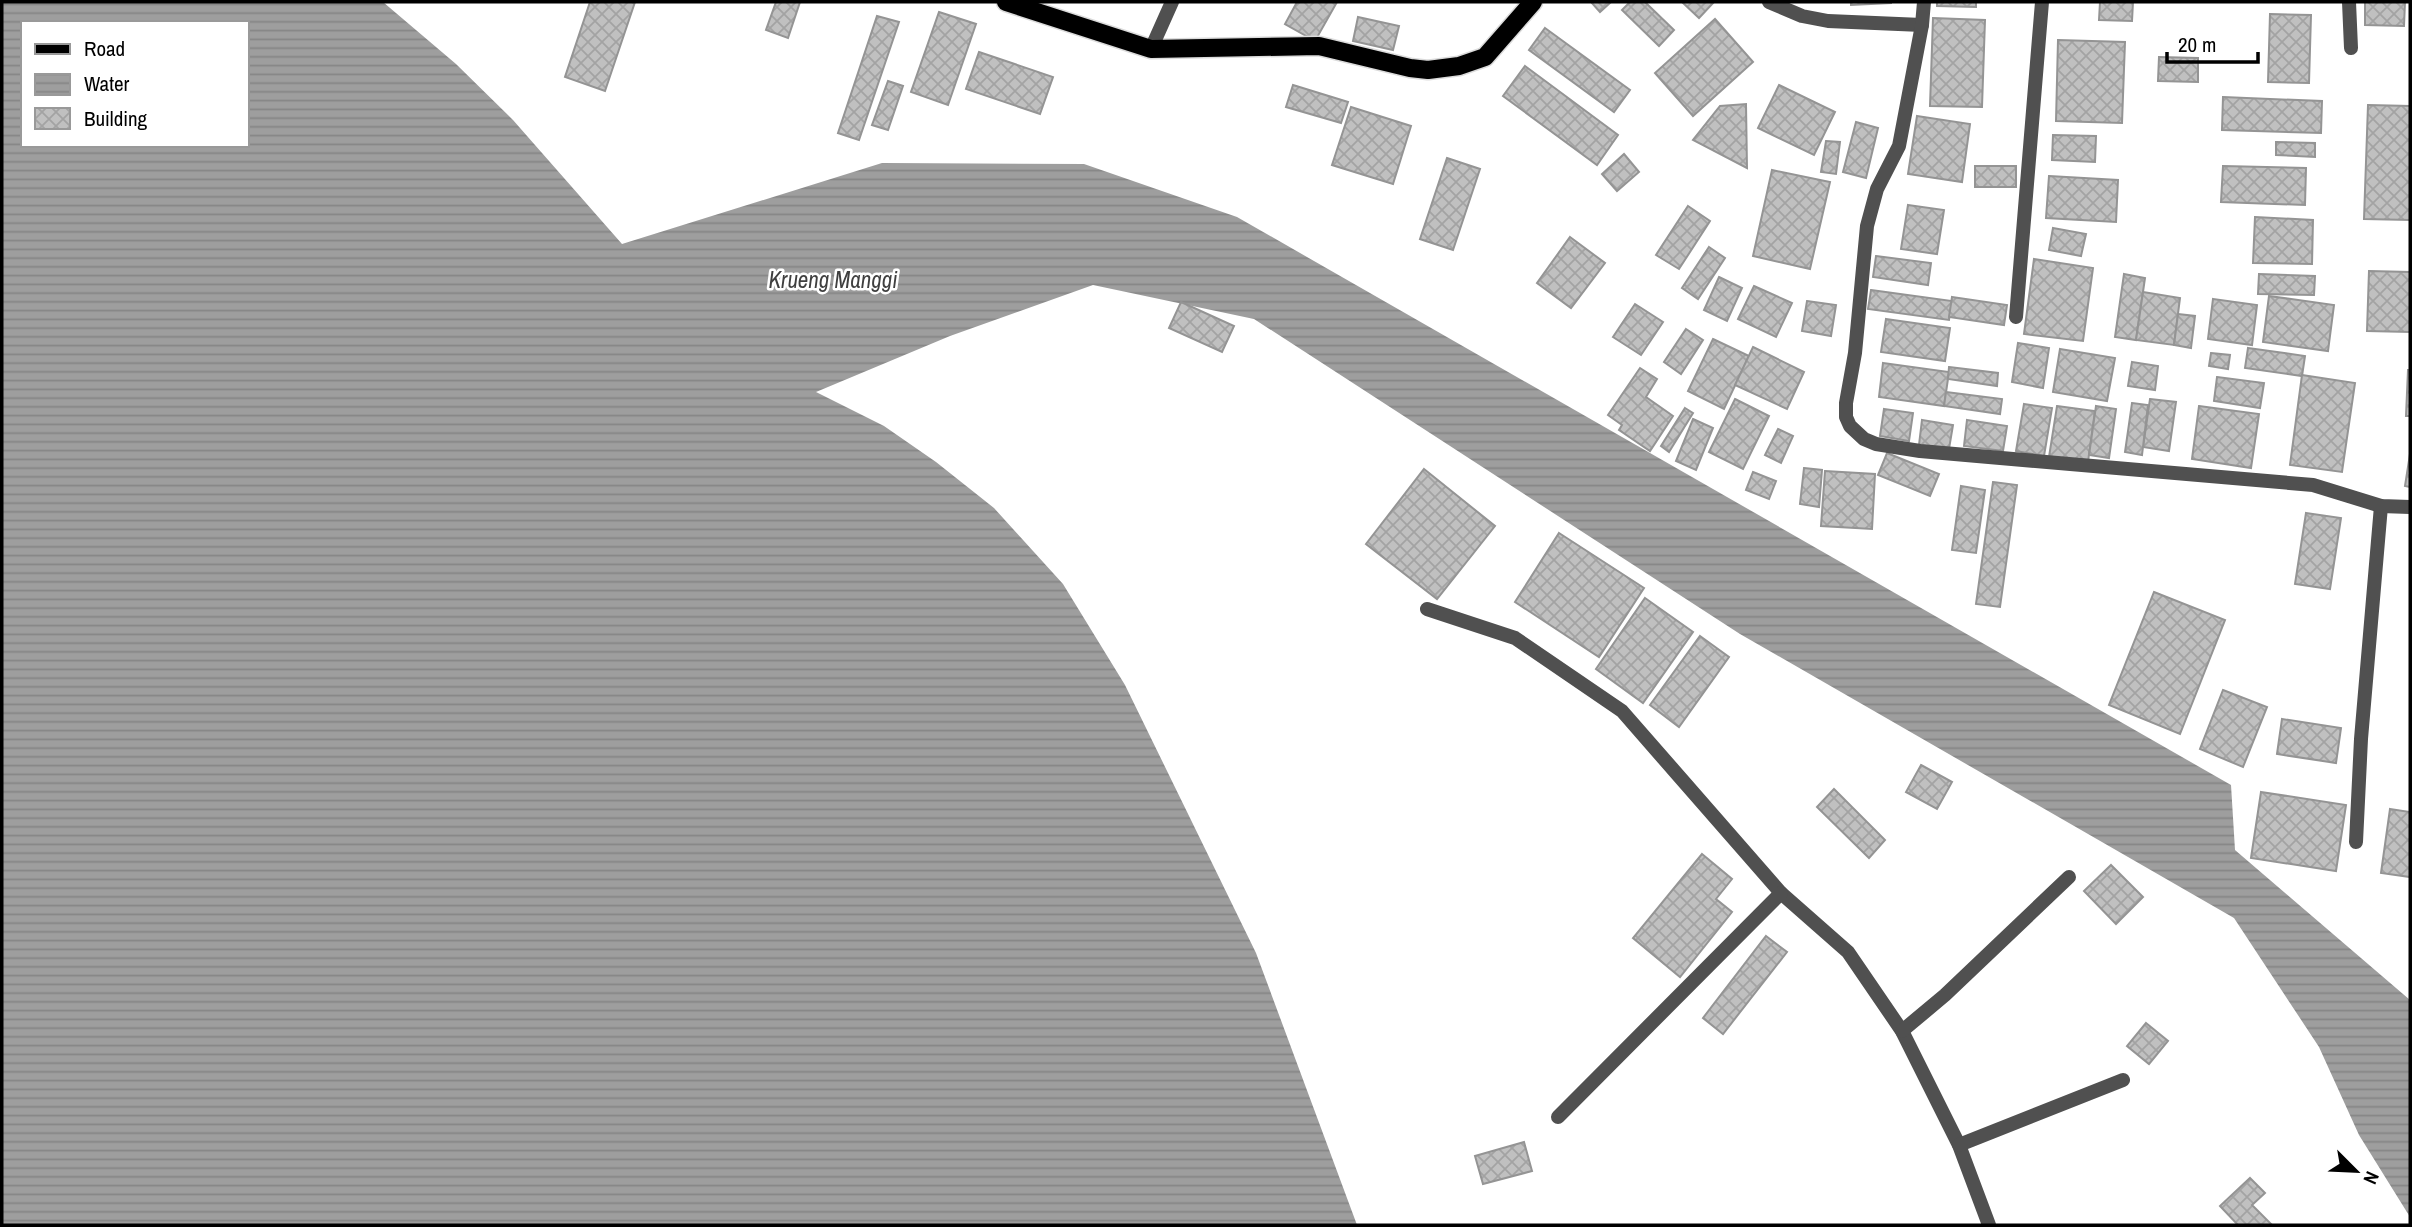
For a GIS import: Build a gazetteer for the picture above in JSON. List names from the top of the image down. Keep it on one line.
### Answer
{"water":["Krueng Manggi"],"legend":["Road","Water","Building"],"scale_bar":"20 m","north":"bottom right"}
